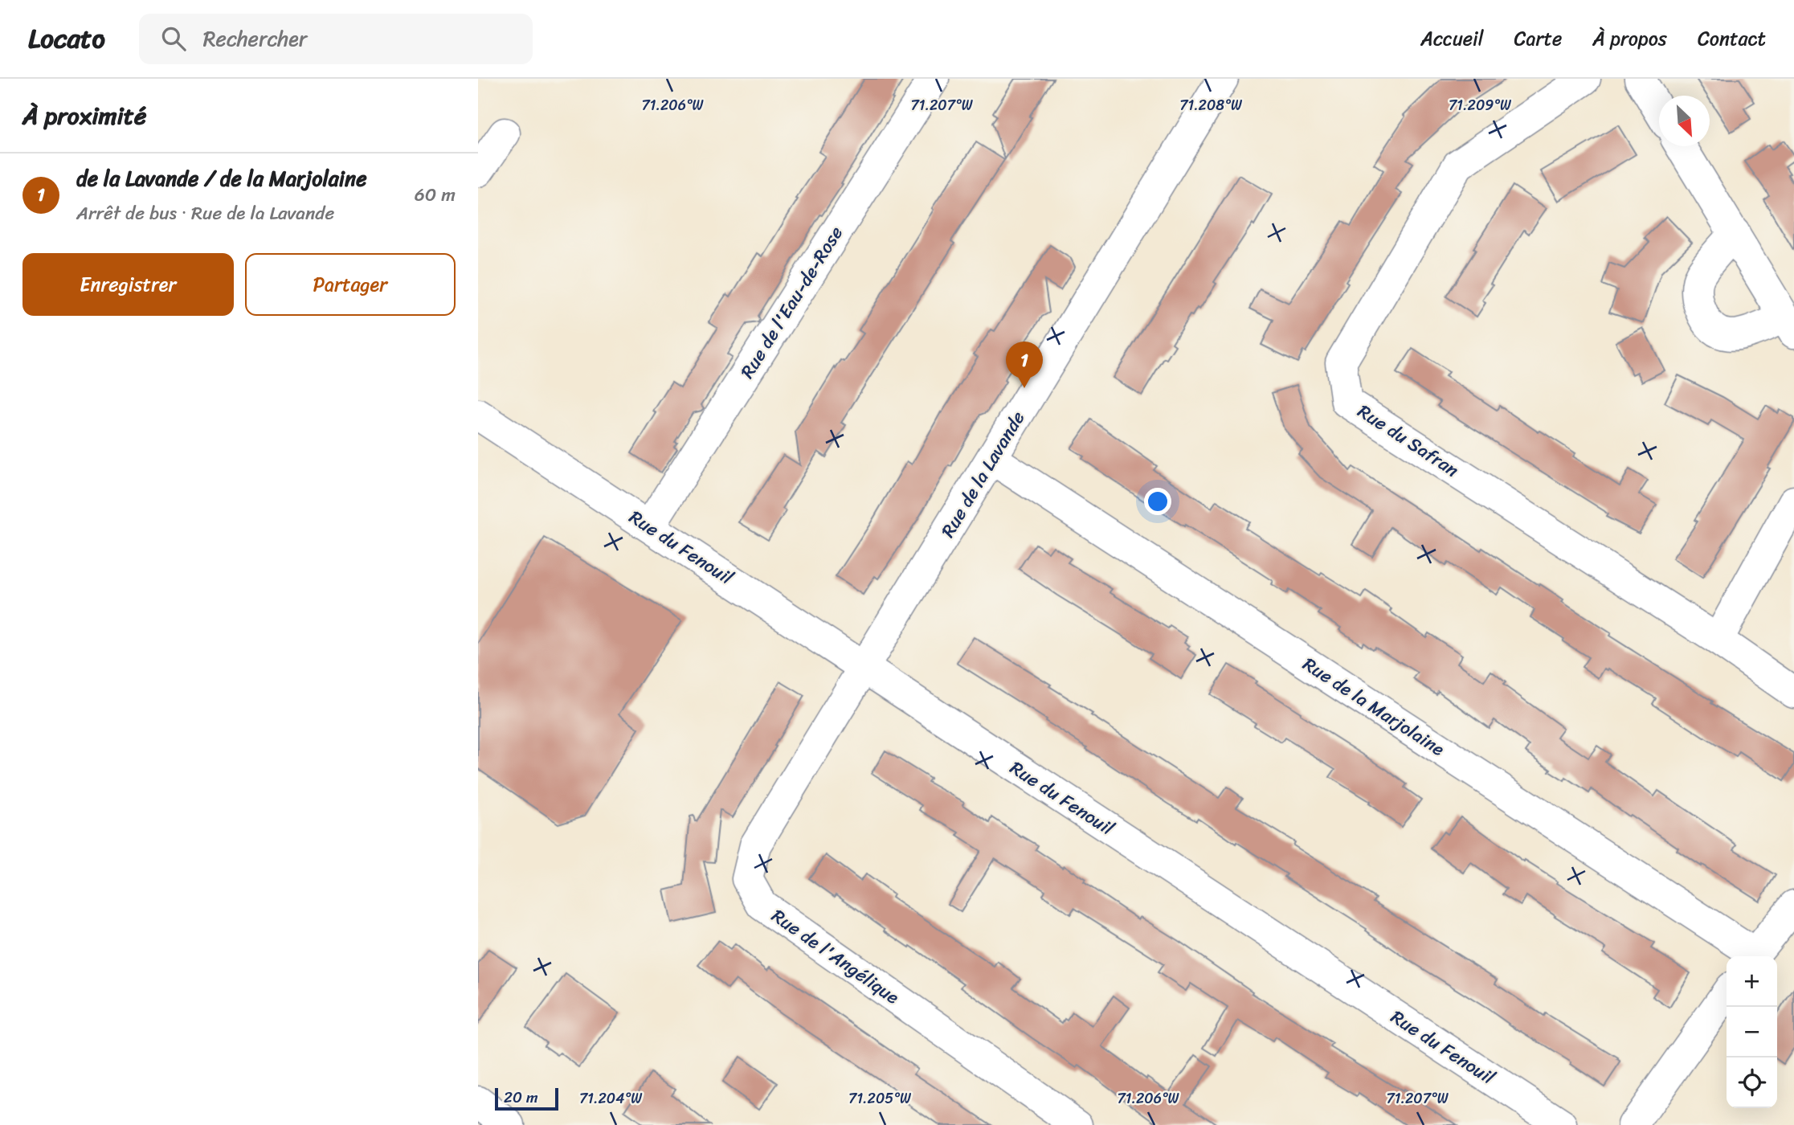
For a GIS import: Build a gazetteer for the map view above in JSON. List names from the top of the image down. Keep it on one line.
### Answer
{"streets":{"street":["Rue de l'Eau-de-Rose","Rue du Safran","Rue de la Lavande","Rue du Fenouil","Rue de la Marjolaine","Rue de l'Angélique"]},"crossings":[["Rue de l'Eau-de-Rose","Rue du Fenouil"],["Rue de la Lavande","Rue du Fenouil"],["Rue de la Lavande","Rue de la Marjolaine"],["Rue de la Lavande","Rue de l'Angélique"],["Rue du Fenouil","Rue de l'Angélique"]],"scale_bar":"20 m","north":"bottom right","page":{"header":"Locato","search":"Rechercher","nav":["Accueil","Carte","À propos","Contact"],"heading":"À proximité","list":[{"mark":"1","name":"de la Lavande / de la Marjolaine","note":"Arrêt de bus · Rue de la Lavande","value":"60 m"}],"buttons":["Enregistrer","Partager"],"pins":"1","map_buttons":["+","−"],"scale":"20 m"},"coordinates":["71.206°W","71.207°W","71.208°W","71.209°W","71.204°W","71.205°W"]}
